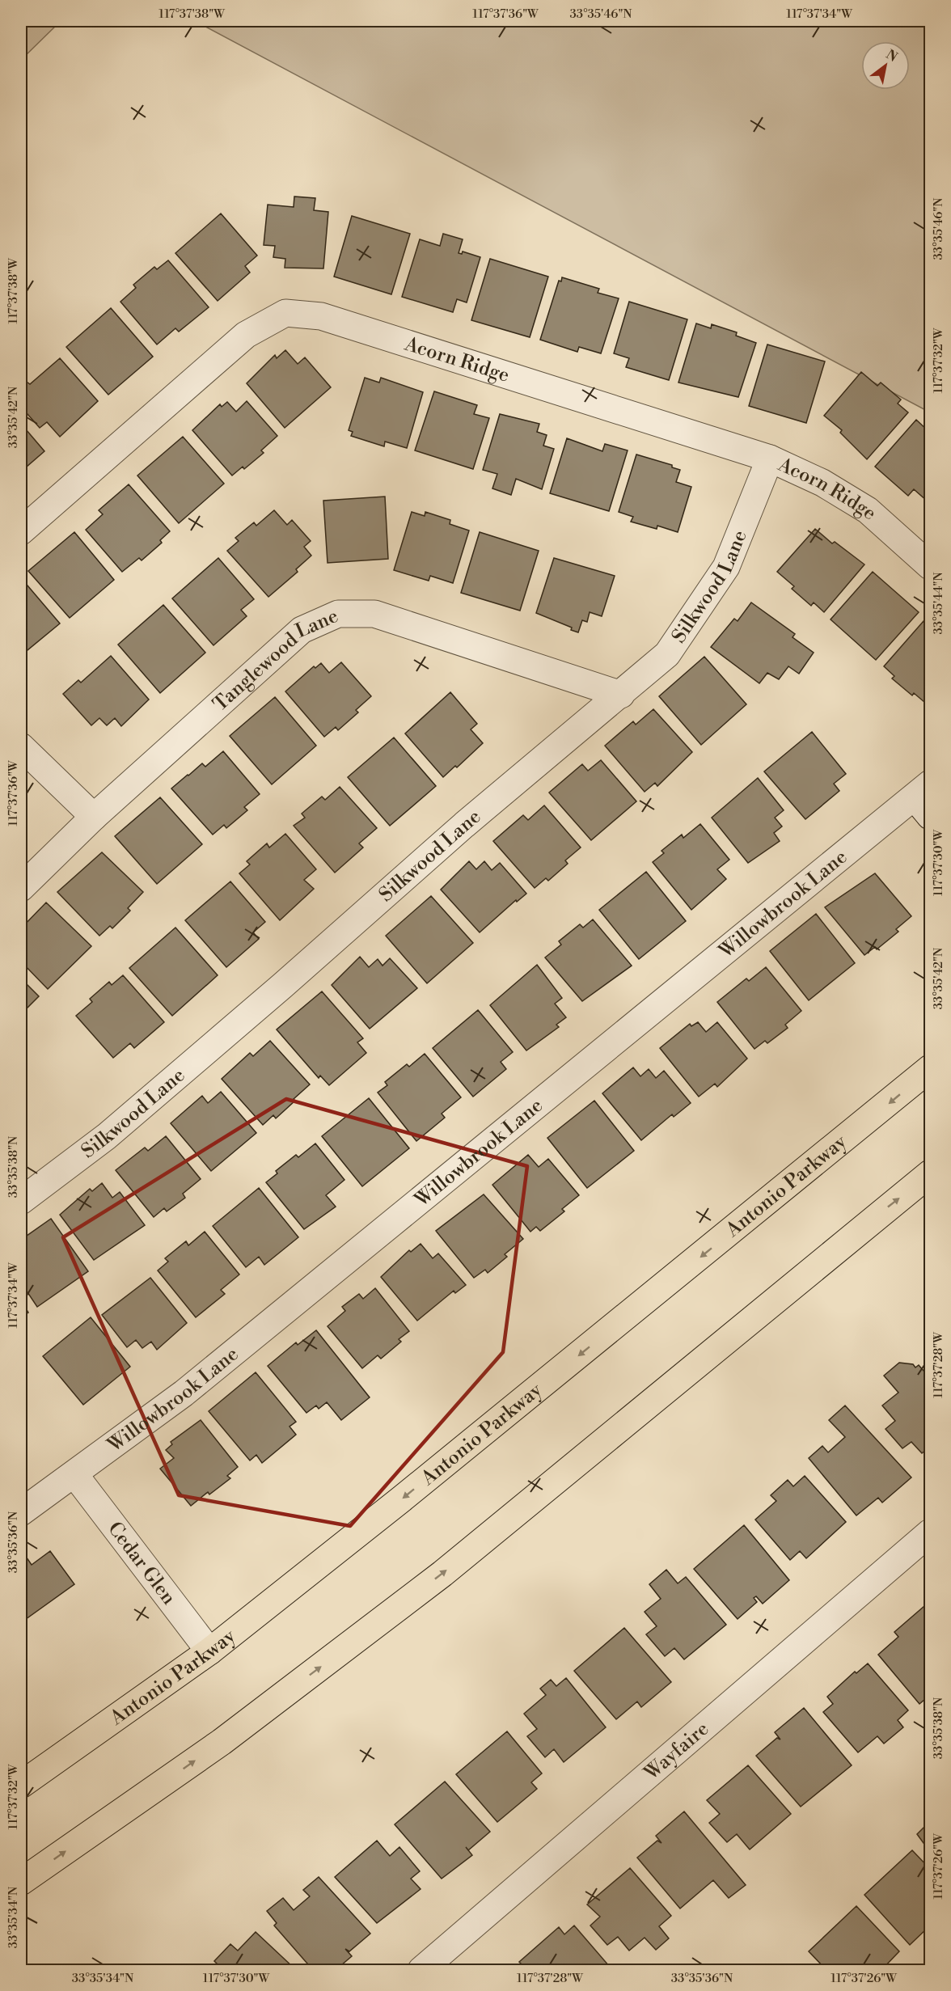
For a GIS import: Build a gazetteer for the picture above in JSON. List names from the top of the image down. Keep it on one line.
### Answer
{"streets":{"main road":["Antonio Parkway"],"street":["Acorn Ridge","Silkwood Lane","Tanglewood Lane","Willowbrook Lane","Cedar Glen","Wayfaire"]},"crossings":[["Acorn Ridge","Silkwood Lane"],["Silkwood Lane","Tanglewood Lane"],["Willowbrook Lane","Cedar Glen"],["Antonio Parkway","Cedar Glen"]],"north":"top right","coordinates":["117°37'38\"W","117°37'36\"W","33°35'46\"N","117°37'34\"W","117°37'32\"W","33°35'42\"N","33°35'44\"N","117°37'30\"W","33°35'38\"N","117°37'28\"W","33°35'36\"N","117°37'26\"W","33°35'34\"N"]}
